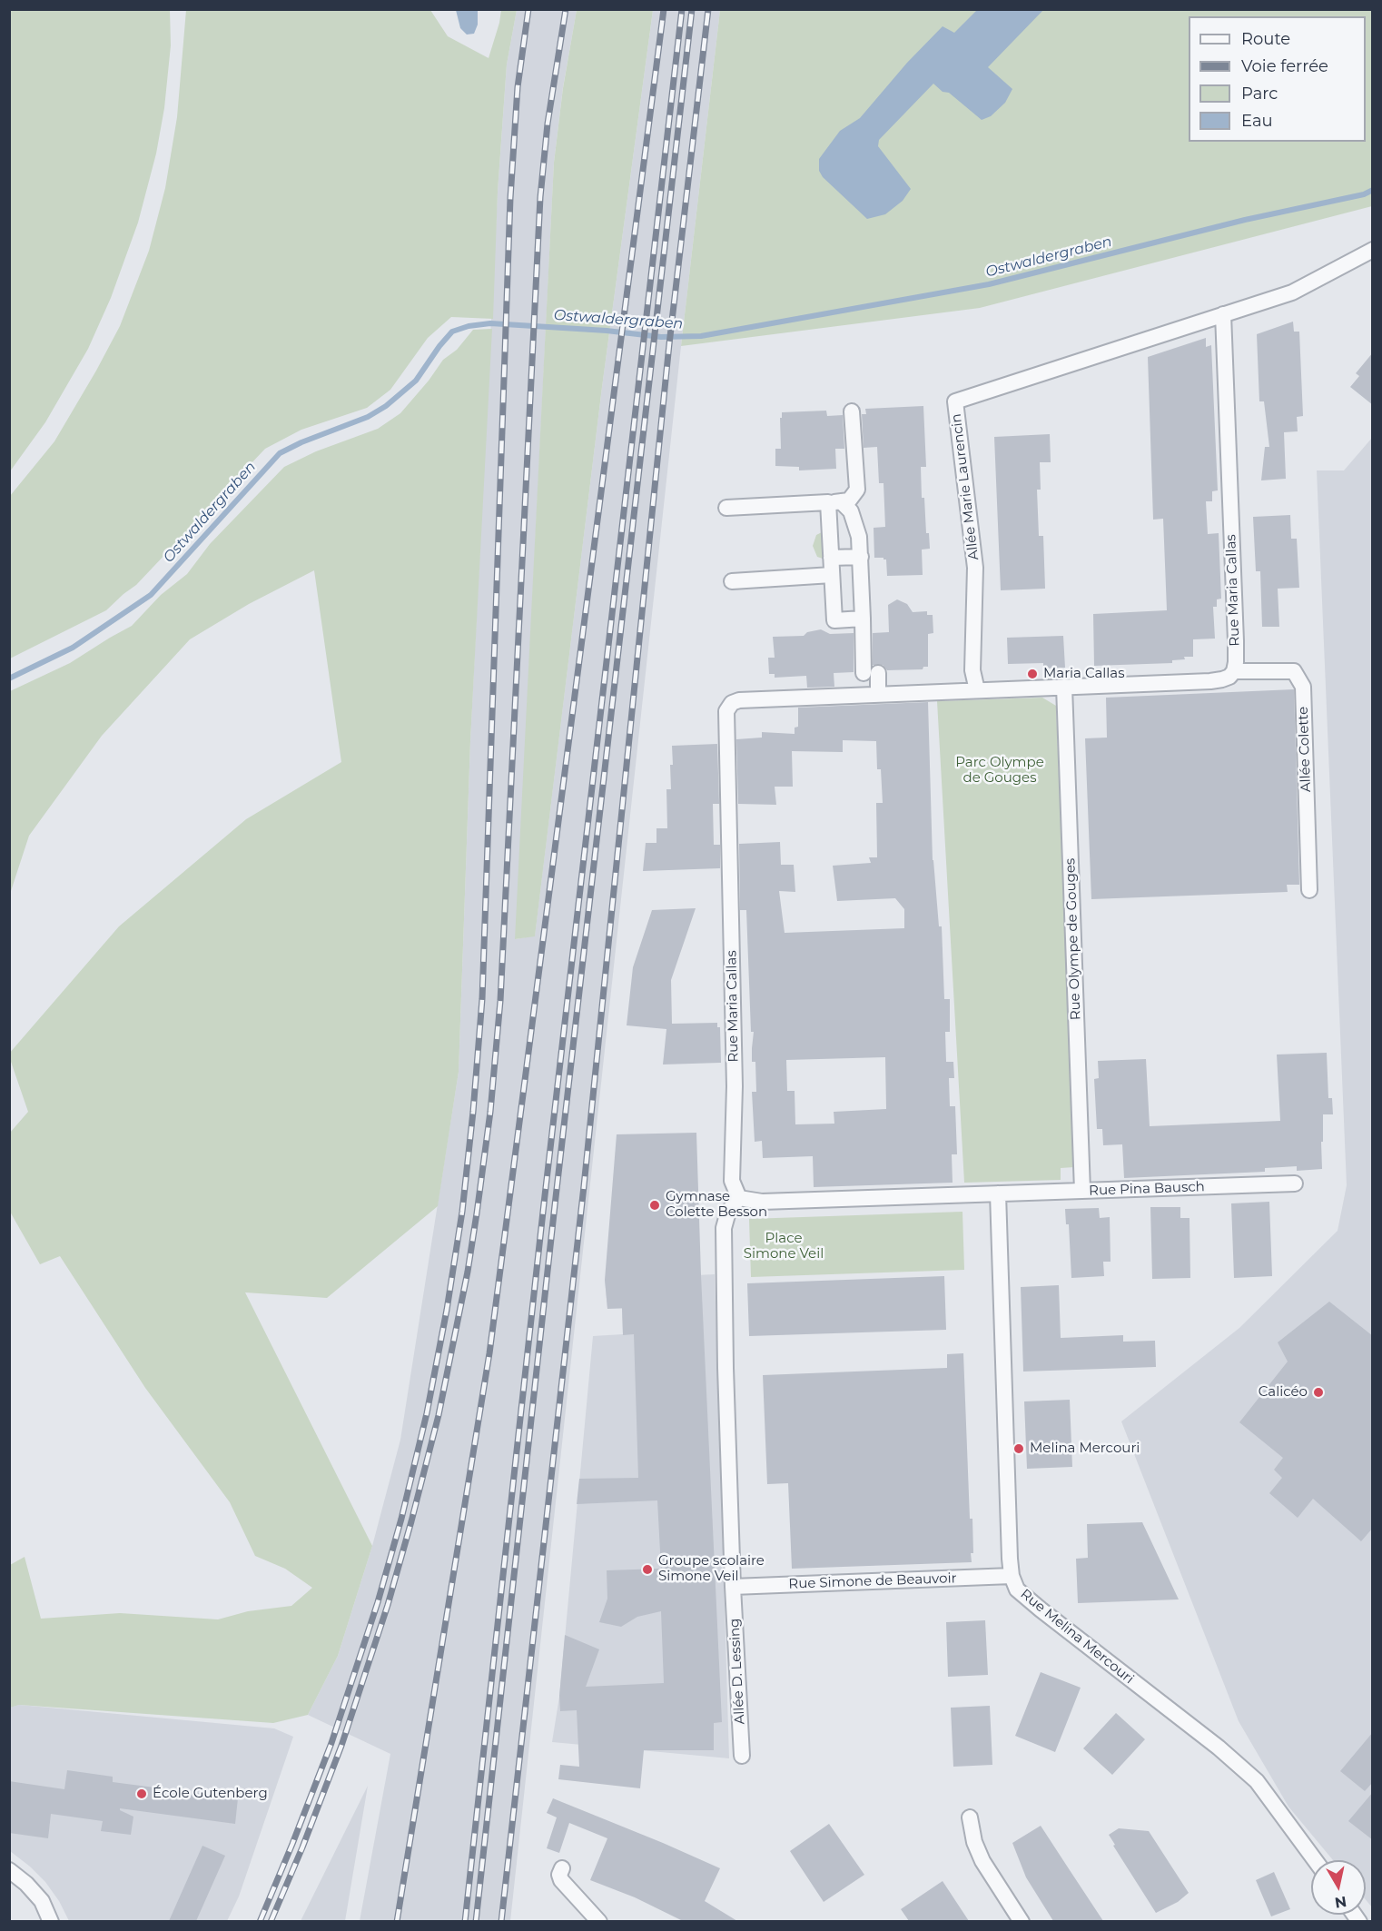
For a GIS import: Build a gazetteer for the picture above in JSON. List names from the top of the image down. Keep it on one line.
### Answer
{"streets":{"street":["Allée Marie Laurencin","Rue Maria Callas","Allée Colette","Rue Olympe de Gouges","Rue Pina Bausch","Rue Simone de Beauvoir","Rue Melina Mercouri","Allée D. Lessing"]},"crossings":[["Allée Marie Laurencin","Rue Maria Callas"],["Rue Maria Callas","Allée Colette"],["Rue Maria Callas","Rue Olympe de Gouges"],["Rue Maria Callas","Allée D. Lessing"],["Rue Olympe de Gouges","Rue Pina Bausch"],["Rue Pina Bausch","Rue Melina Mercouri"],["Rue Simone de Beauvoir","Rue Melina Mercouri"],["Rue Simone de Beauvoir","Allée D. Lessing"]],"water":["Ostwaldergraben"],"parks":["Parc Olympe de Gouges","Place Simone Veil"],"places":["Maria Callas","Gymnase Colette Besson","Calicéo","Melina Mercouri","Groupe scolaire Simone Veil","École Gutenberg"],"legend":["Route","Voie ferrée","Parc","Eau"],"north":"bottom"}
